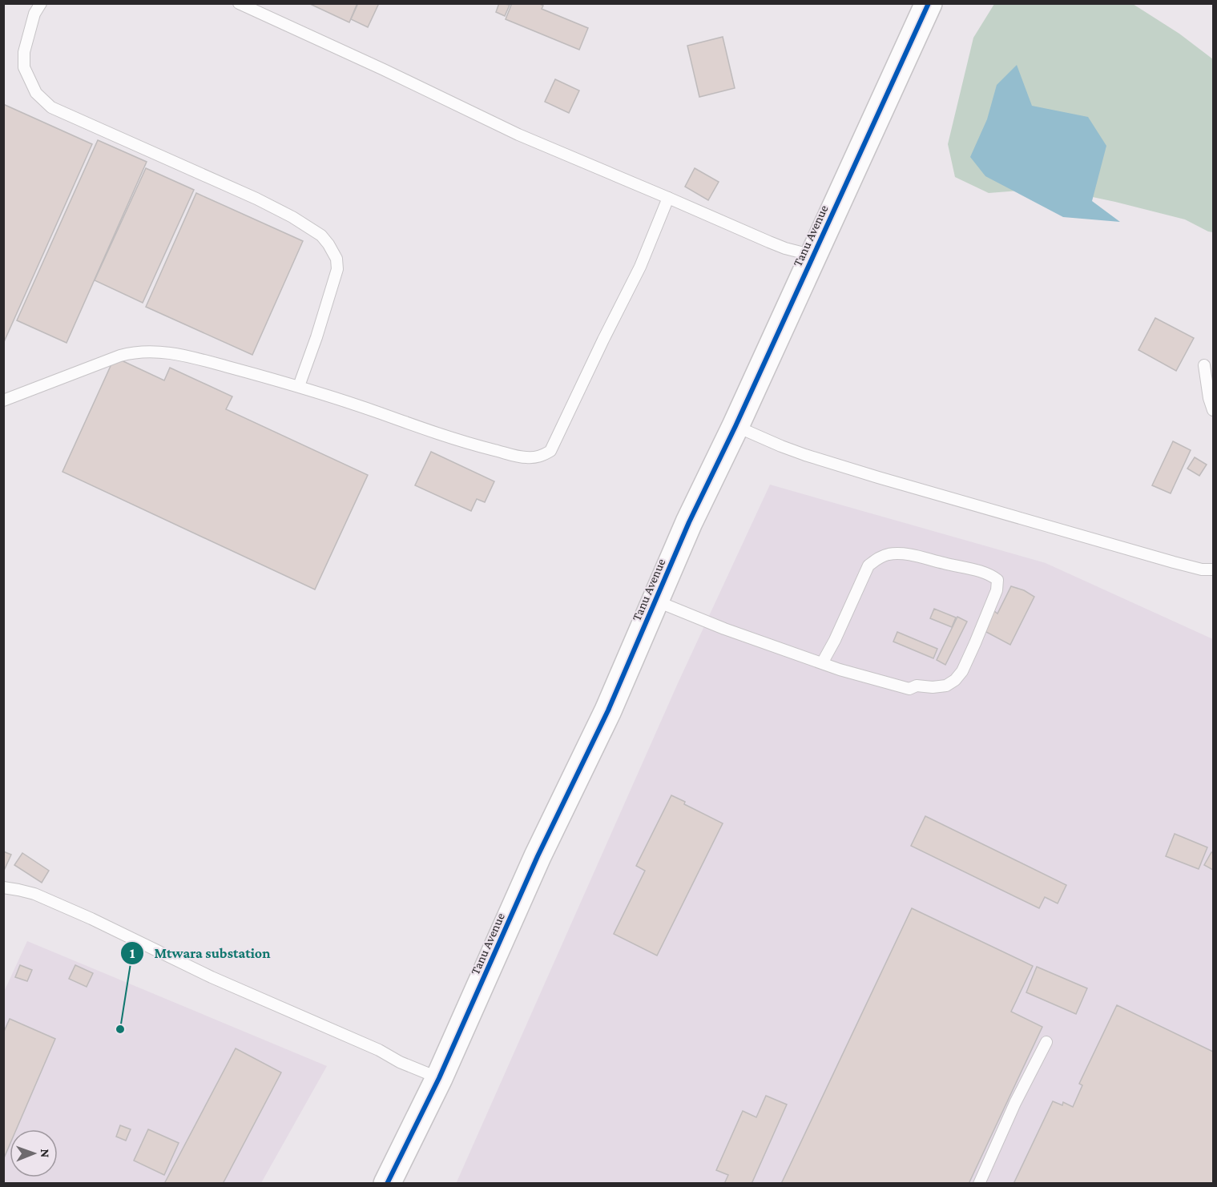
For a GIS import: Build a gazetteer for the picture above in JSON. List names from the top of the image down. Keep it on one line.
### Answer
{"streets":{"street":["Tanu Avenue"]},"places":["Mtwara substation"],"north":"right"}
